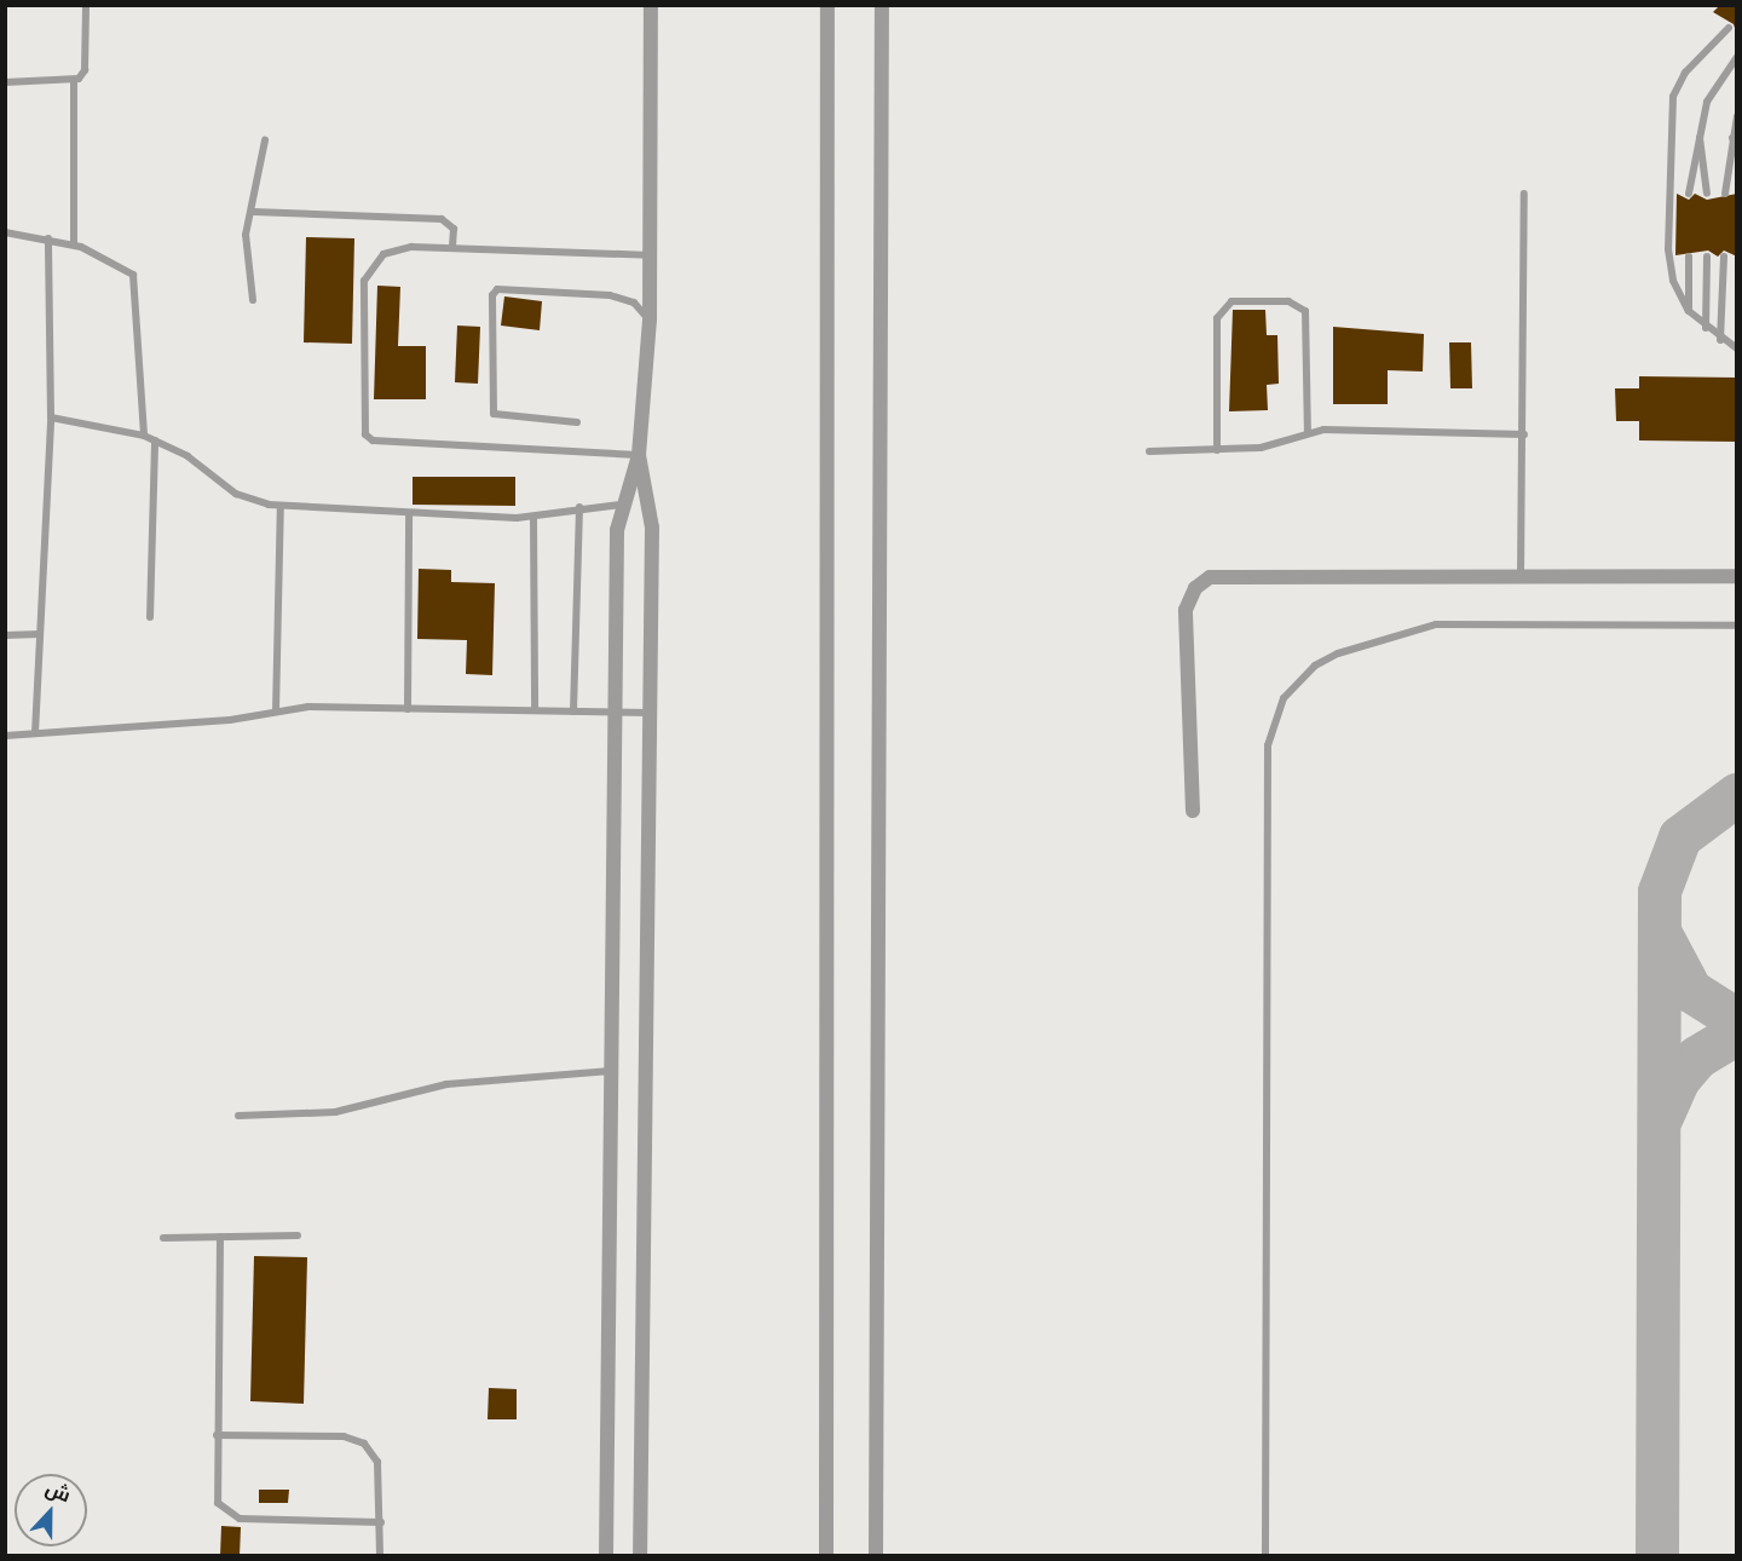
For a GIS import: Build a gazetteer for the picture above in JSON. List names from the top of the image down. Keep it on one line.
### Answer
{"north":"top"}
